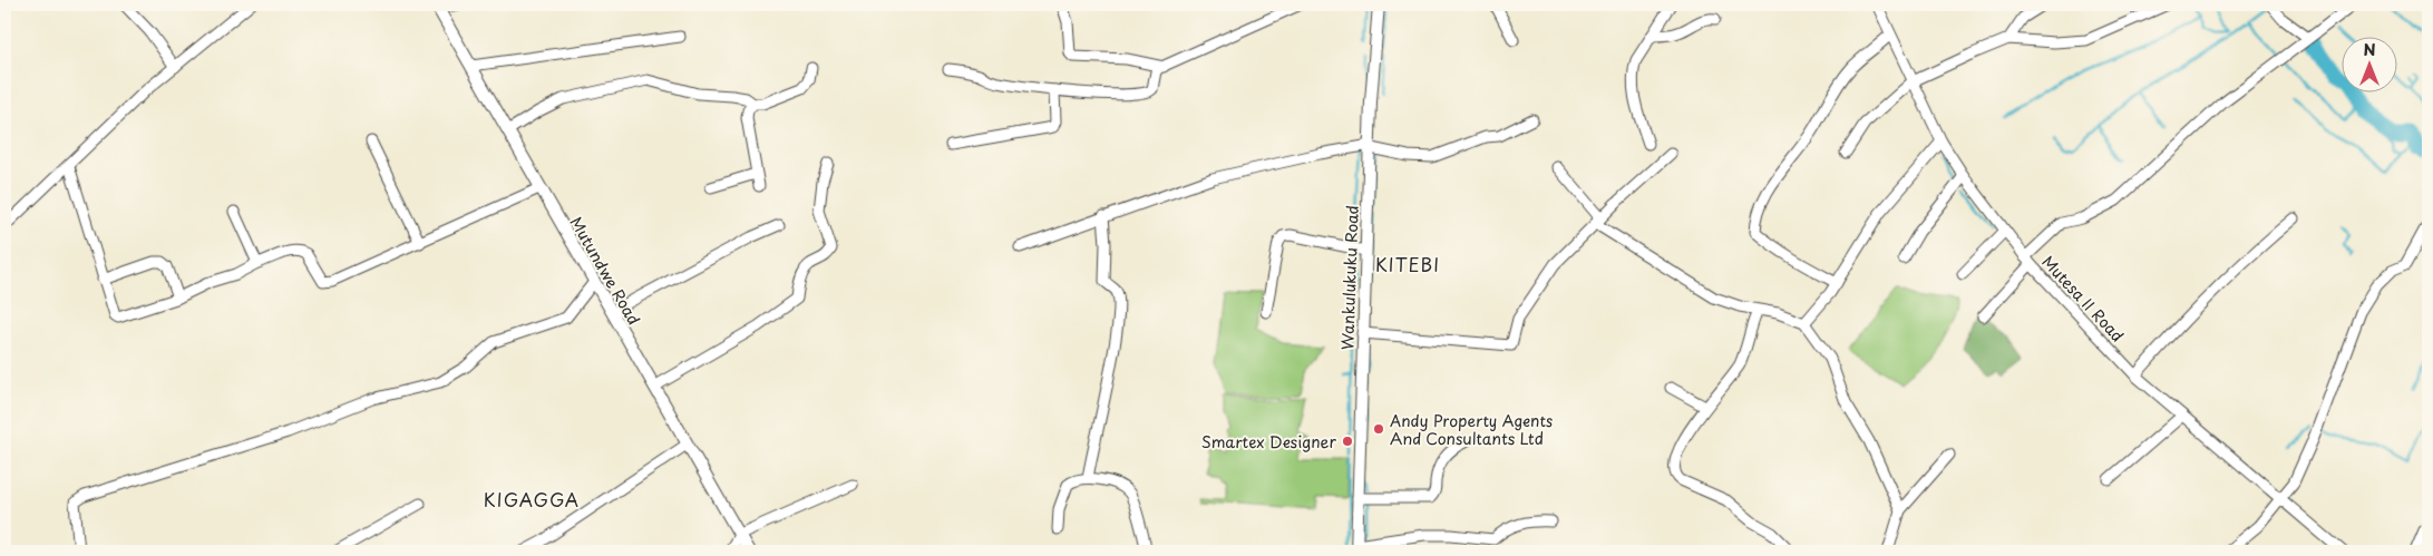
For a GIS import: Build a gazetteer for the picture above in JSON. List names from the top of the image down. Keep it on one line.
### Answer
{"streets":{"main road":["Mutundwe Road","Wankulukuku Road"],"street":["Mutesa II Road"]},"districts":["KITEBI","KIGAGGA"],"places":["Andy Property Agents And Consultants Ltd","Smartex Designer"],"north":"top"}
